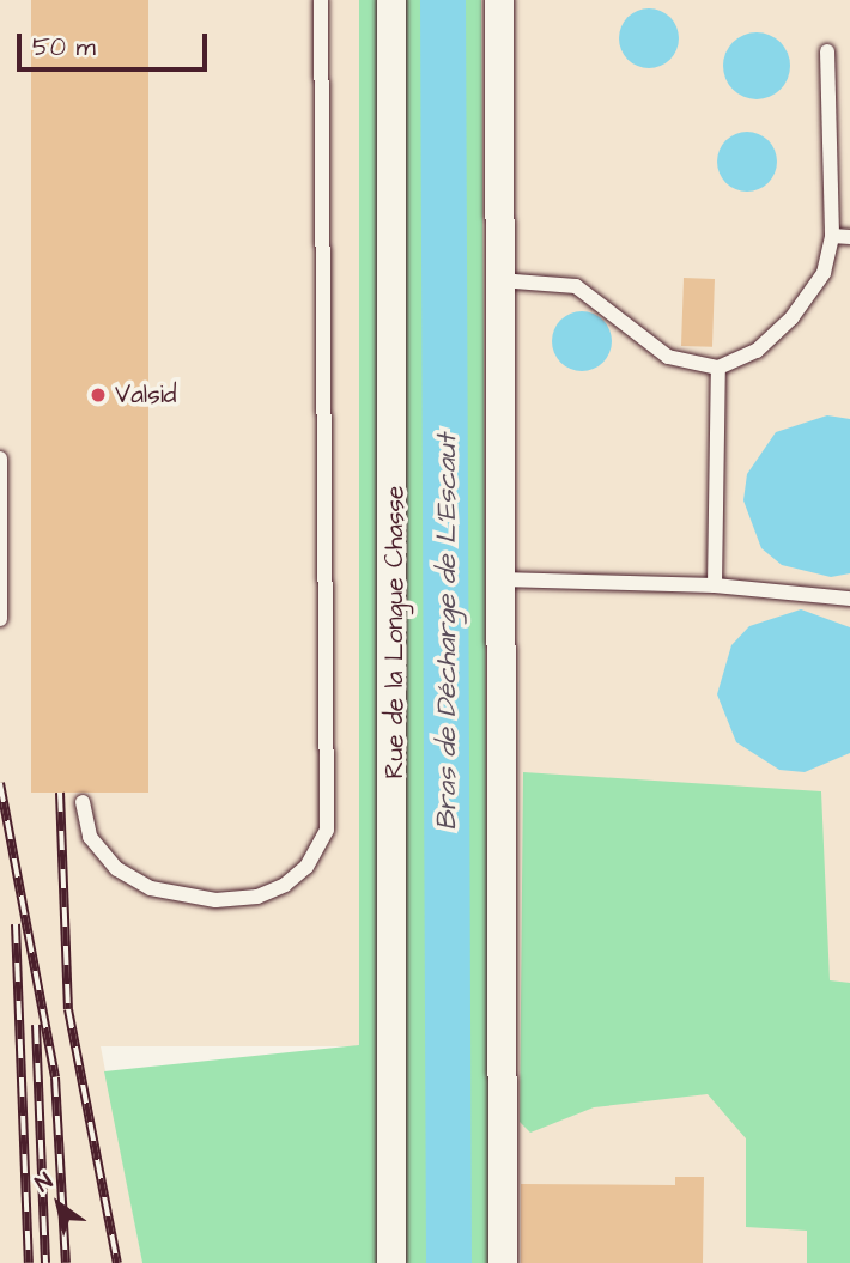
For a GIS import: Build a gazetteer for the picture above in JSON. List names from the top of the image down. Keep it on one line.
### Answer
{"streets":{"street":["Rue de la Longue Chasse"]},"water":["Bras de Décharge de L'Escaut"],"places":["Valsid"],"scale_bar":"50 m","north":"top left"}
